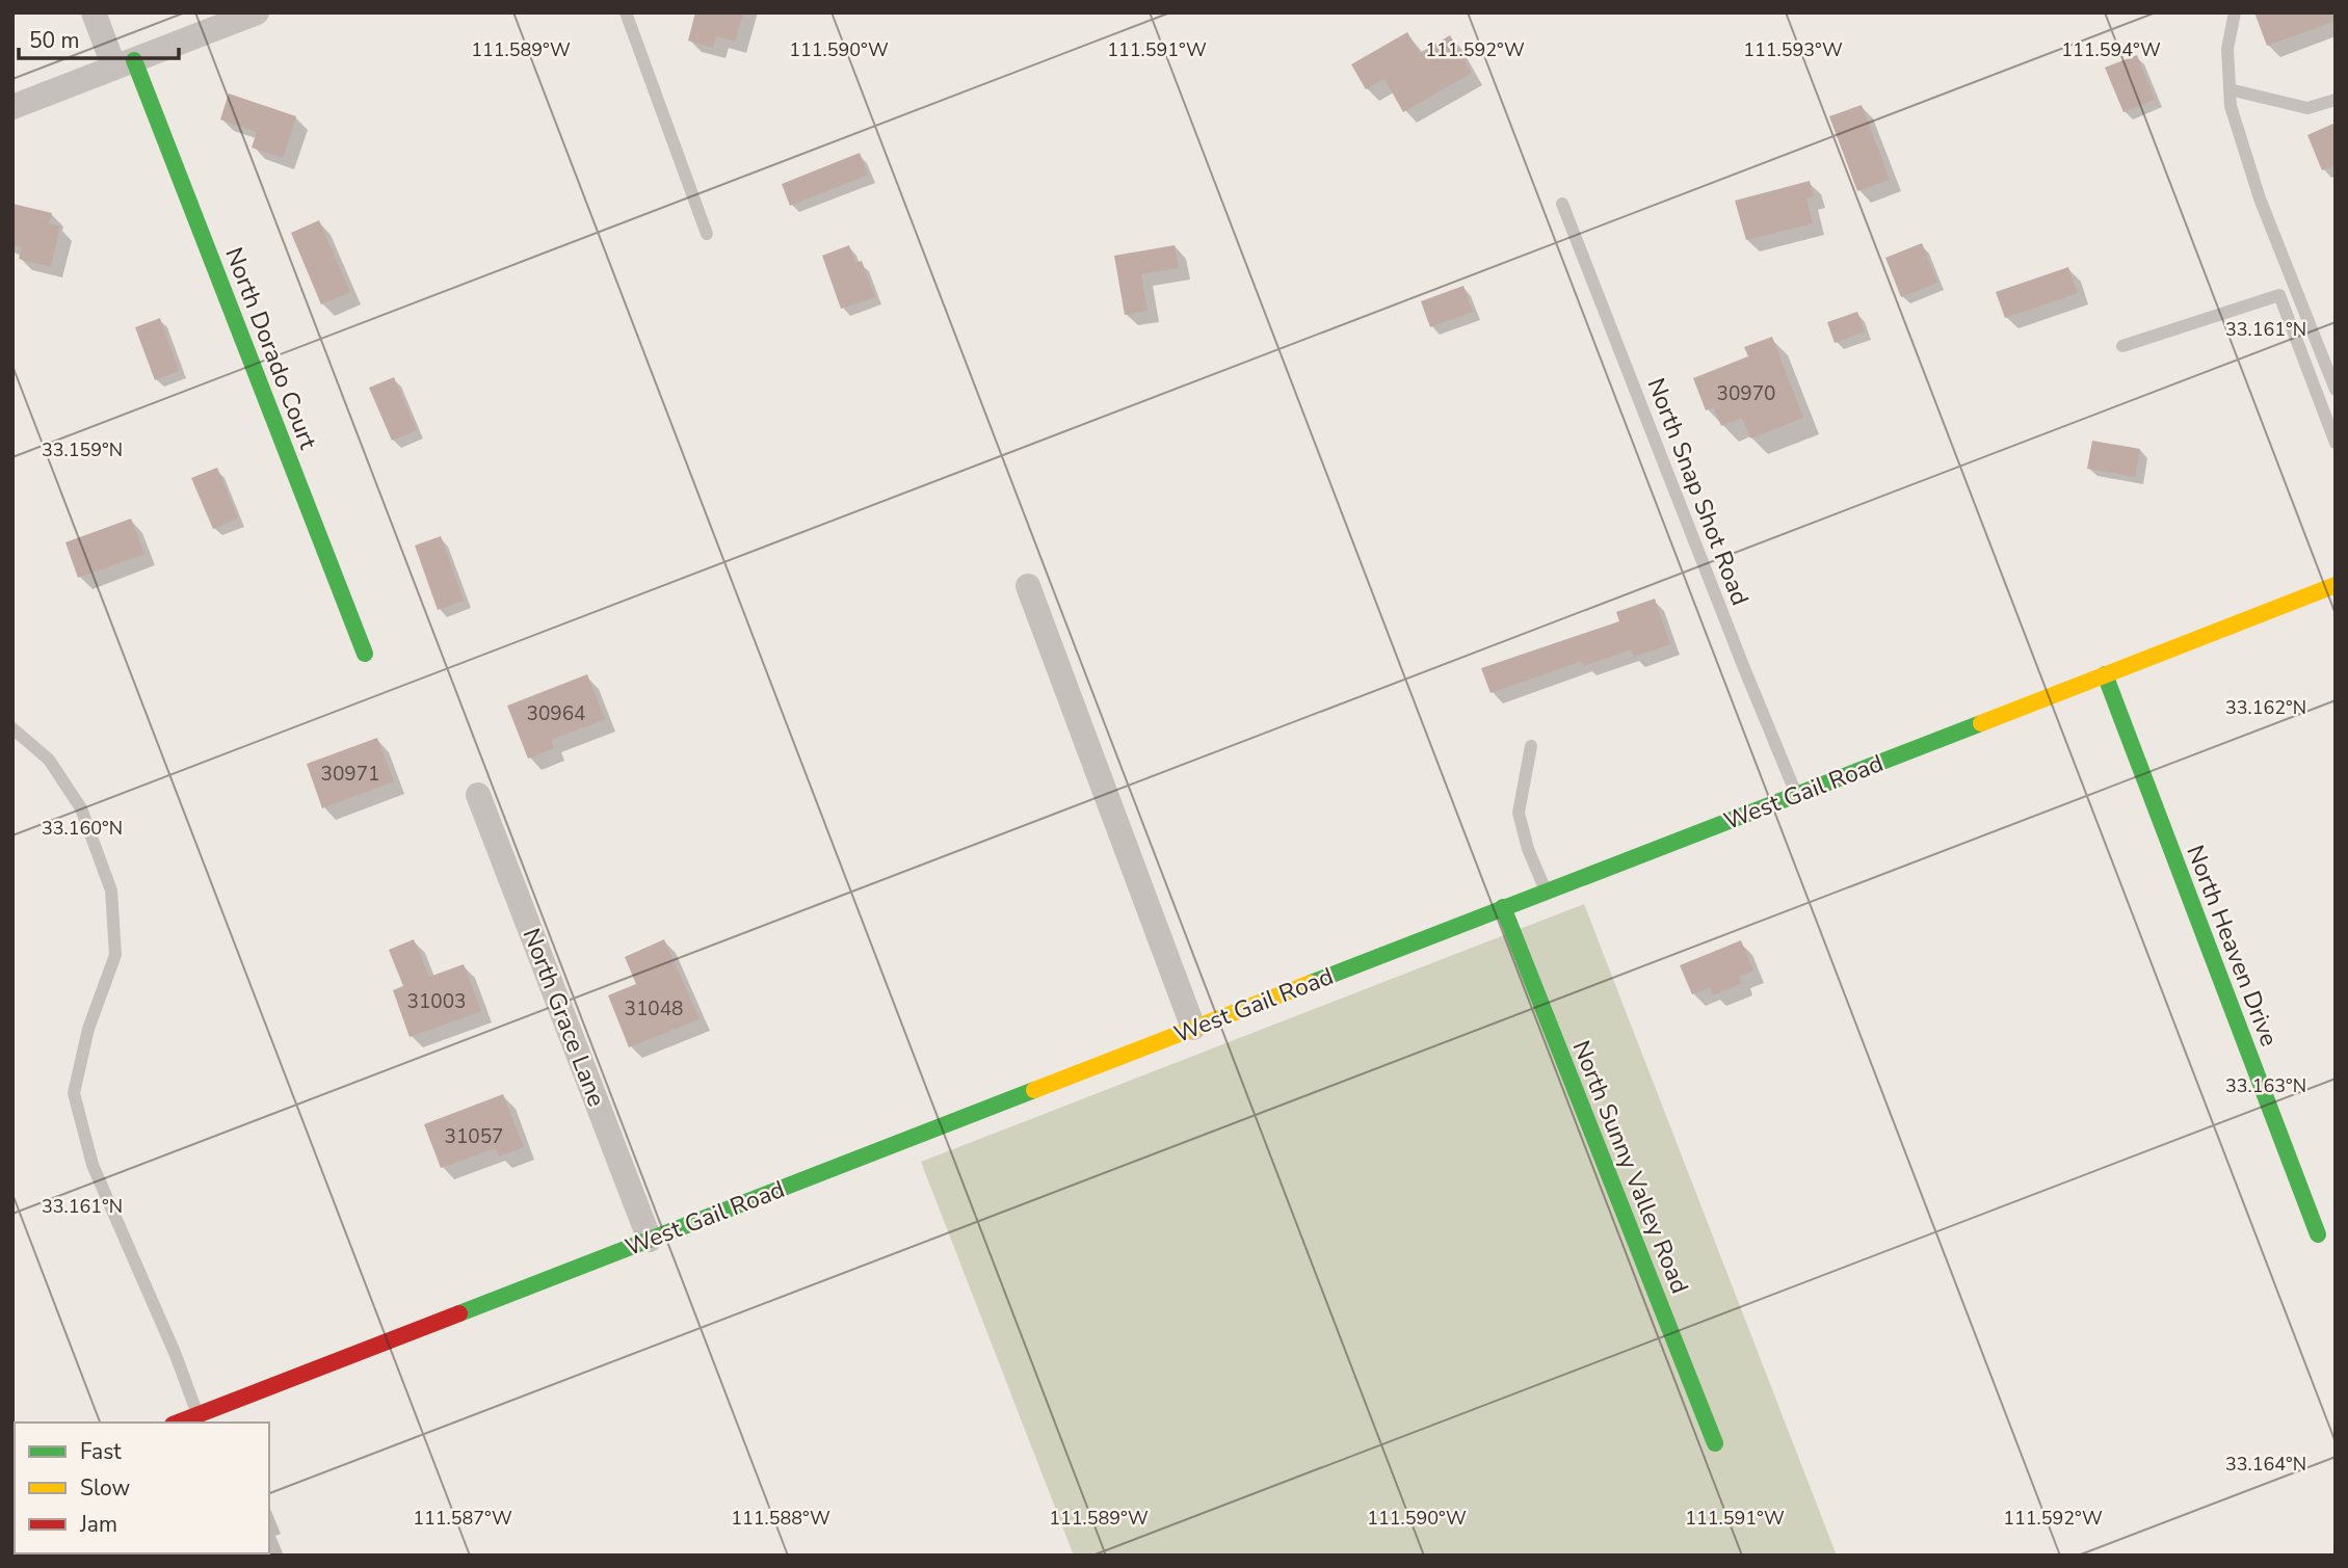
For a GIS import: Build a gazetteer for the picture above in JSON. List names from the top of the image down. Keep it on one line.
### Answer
{"streets":{"street":["North Dorado Court","West Gail Road","North Heaven Drive","North Grace Lane","North Sunny Valley Road"],"lane":["North Snap Shot Road"]},"crossings":[["North Snap Shot Road","West Gail Road"],["West Gail Road","North Heaven Drive"],["West Gail Road","North Grace Lane"],["West Gail Road","North Sunny Valley Road"]],"house_numbers":["30970","30964","30971","31003","31048","31057"],"legend":["Fast","Slow","Jam"],"scale_bar":"50 m","coordinates":["111.589°W","111.590°W","111.591°W","111.592°W","111.593°W","111.594°W","33.161°N","33.159°N","33.162°N","33.160°N","33.163°N","33.164°N","111.587°W","111.588°W"]}
